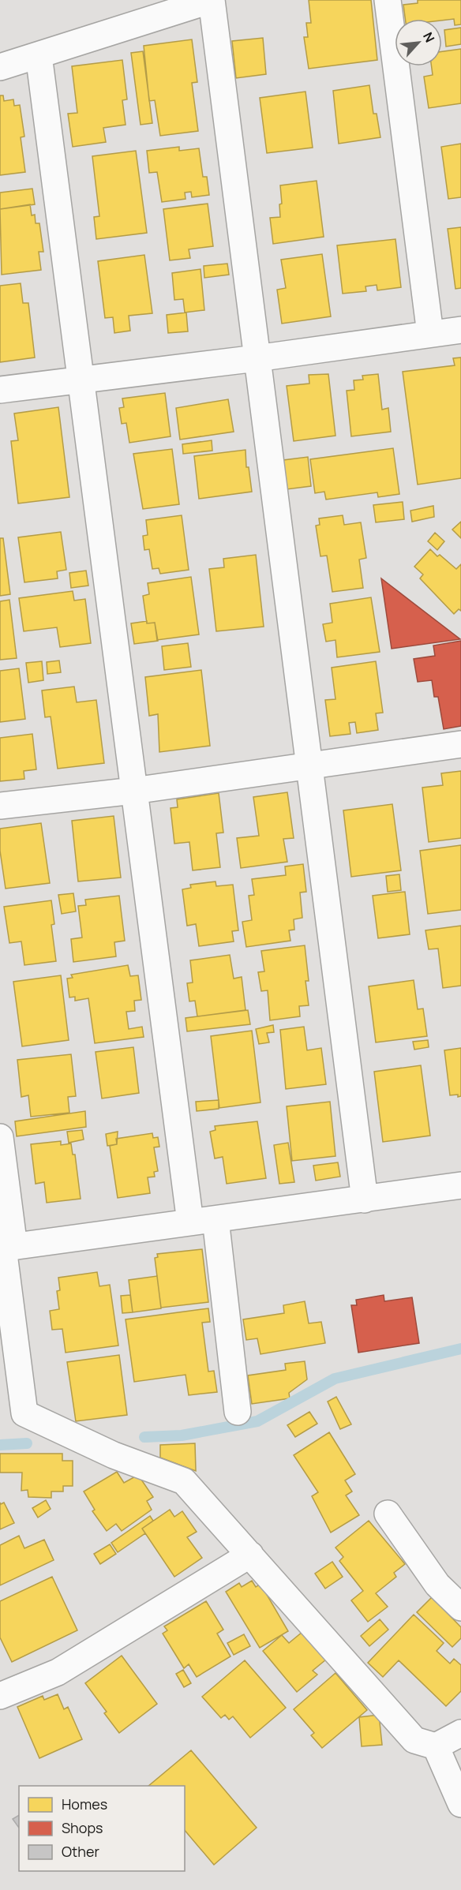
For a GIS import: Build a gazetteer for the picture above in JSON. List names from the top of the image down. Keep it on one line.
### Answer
{"legend":["Homes","Shops","Other"],"north":"top right"}
